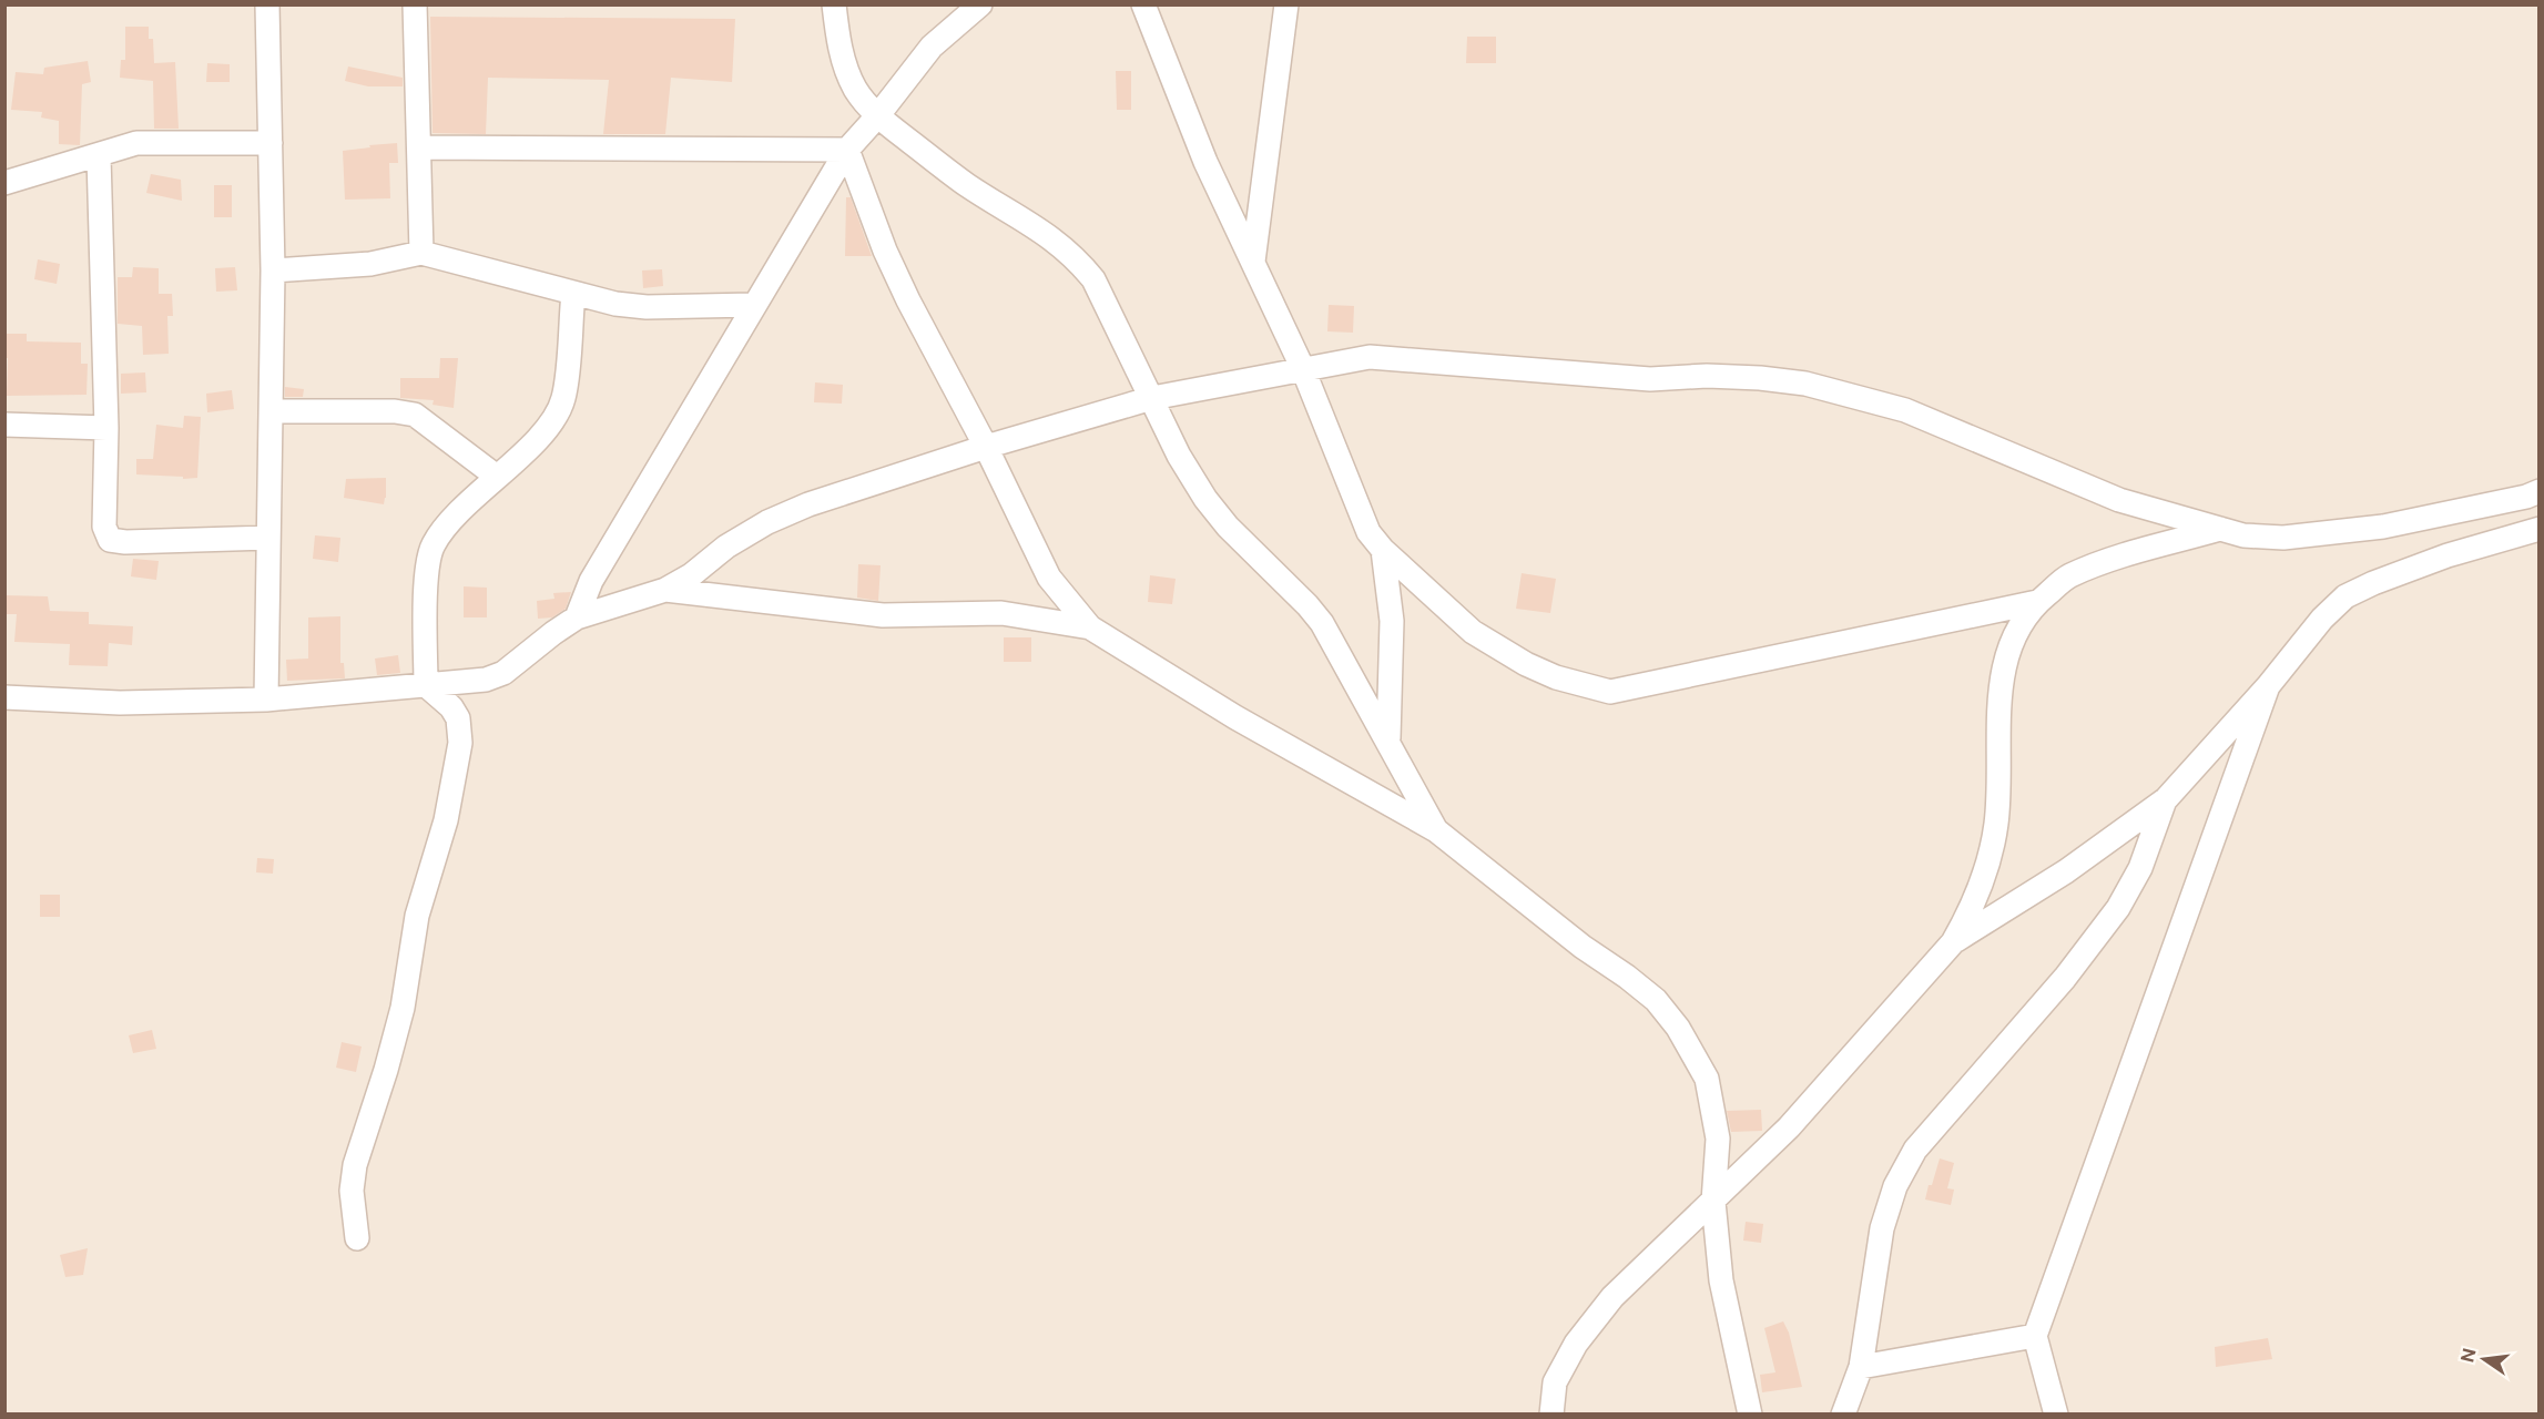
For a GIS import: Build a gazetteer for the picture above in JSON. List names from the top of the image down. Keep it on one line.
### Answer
{"north":"left"}
